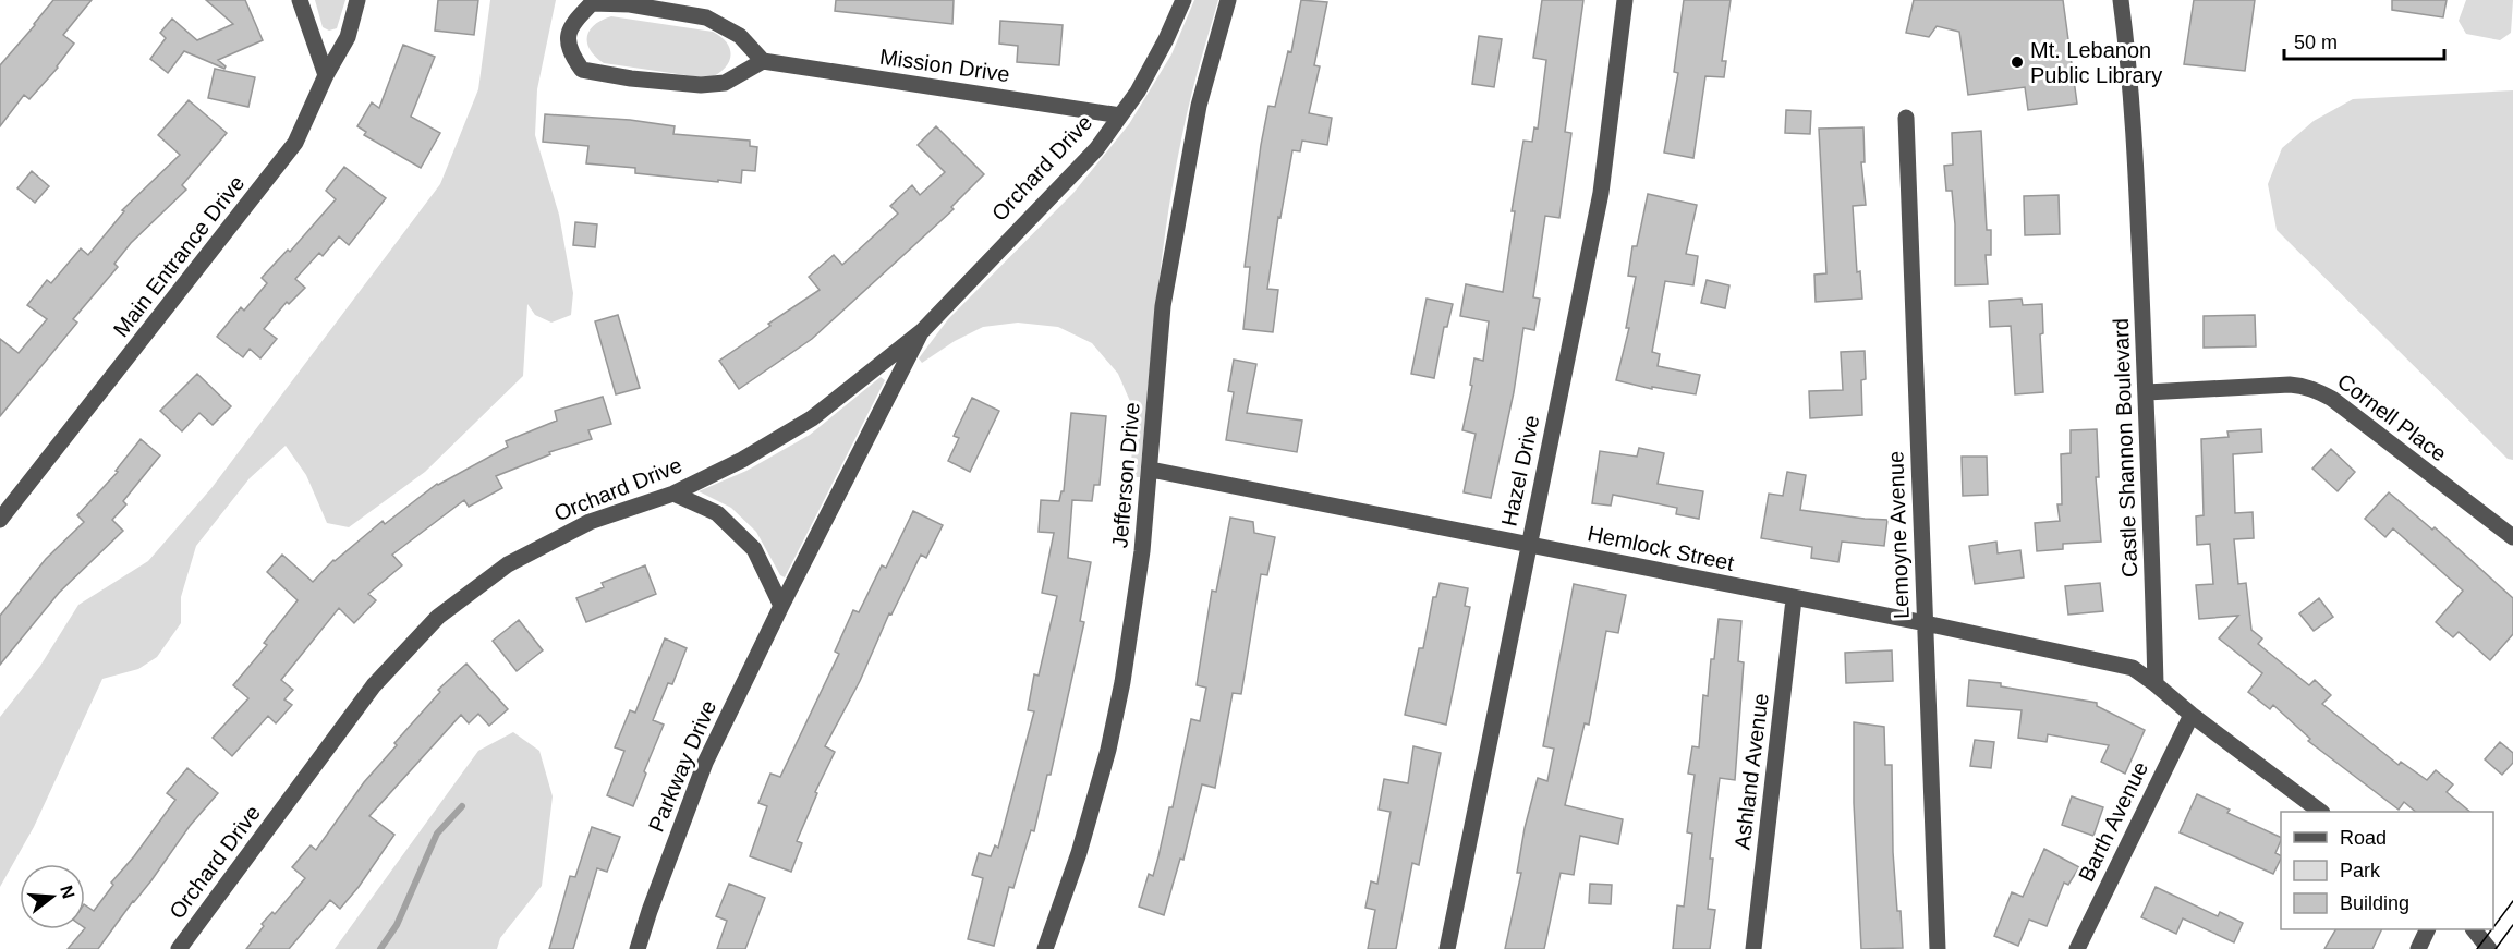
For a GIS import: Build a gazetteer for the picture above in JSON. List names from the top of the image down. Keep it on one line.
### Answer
{"streets":{"street":["Mission Drive","Orchard Drive","Main Entrance Drive","Cornell Place","Castle Shannon Boulevard","Hazel Drive","Jefferson Drive","Lemoyne Avenue","Hemlock Street","Parkway Drive","Ashland Avenue","Barth Avenue"]},"crossings":[["Mission Drive","Orchard Drive"],["Orchard Drive","Parkway Drive"],["Cornell Place","Castle Shannon Boulevard"],["Castle Shannon Boulevard","Hemlock Street"],["Hazel Drive","Hemlock Street"],["Jefferson Drive","Hemlock Street"],["Lemoyne Avenue","Hemlock Street"],["Hemlock Street","Ashland Avenue"]],"places":["Mt. Lebanon Public Library"],"legend":["Road","Park","Building"],"scale_bar":"50 m","north":"right"}
